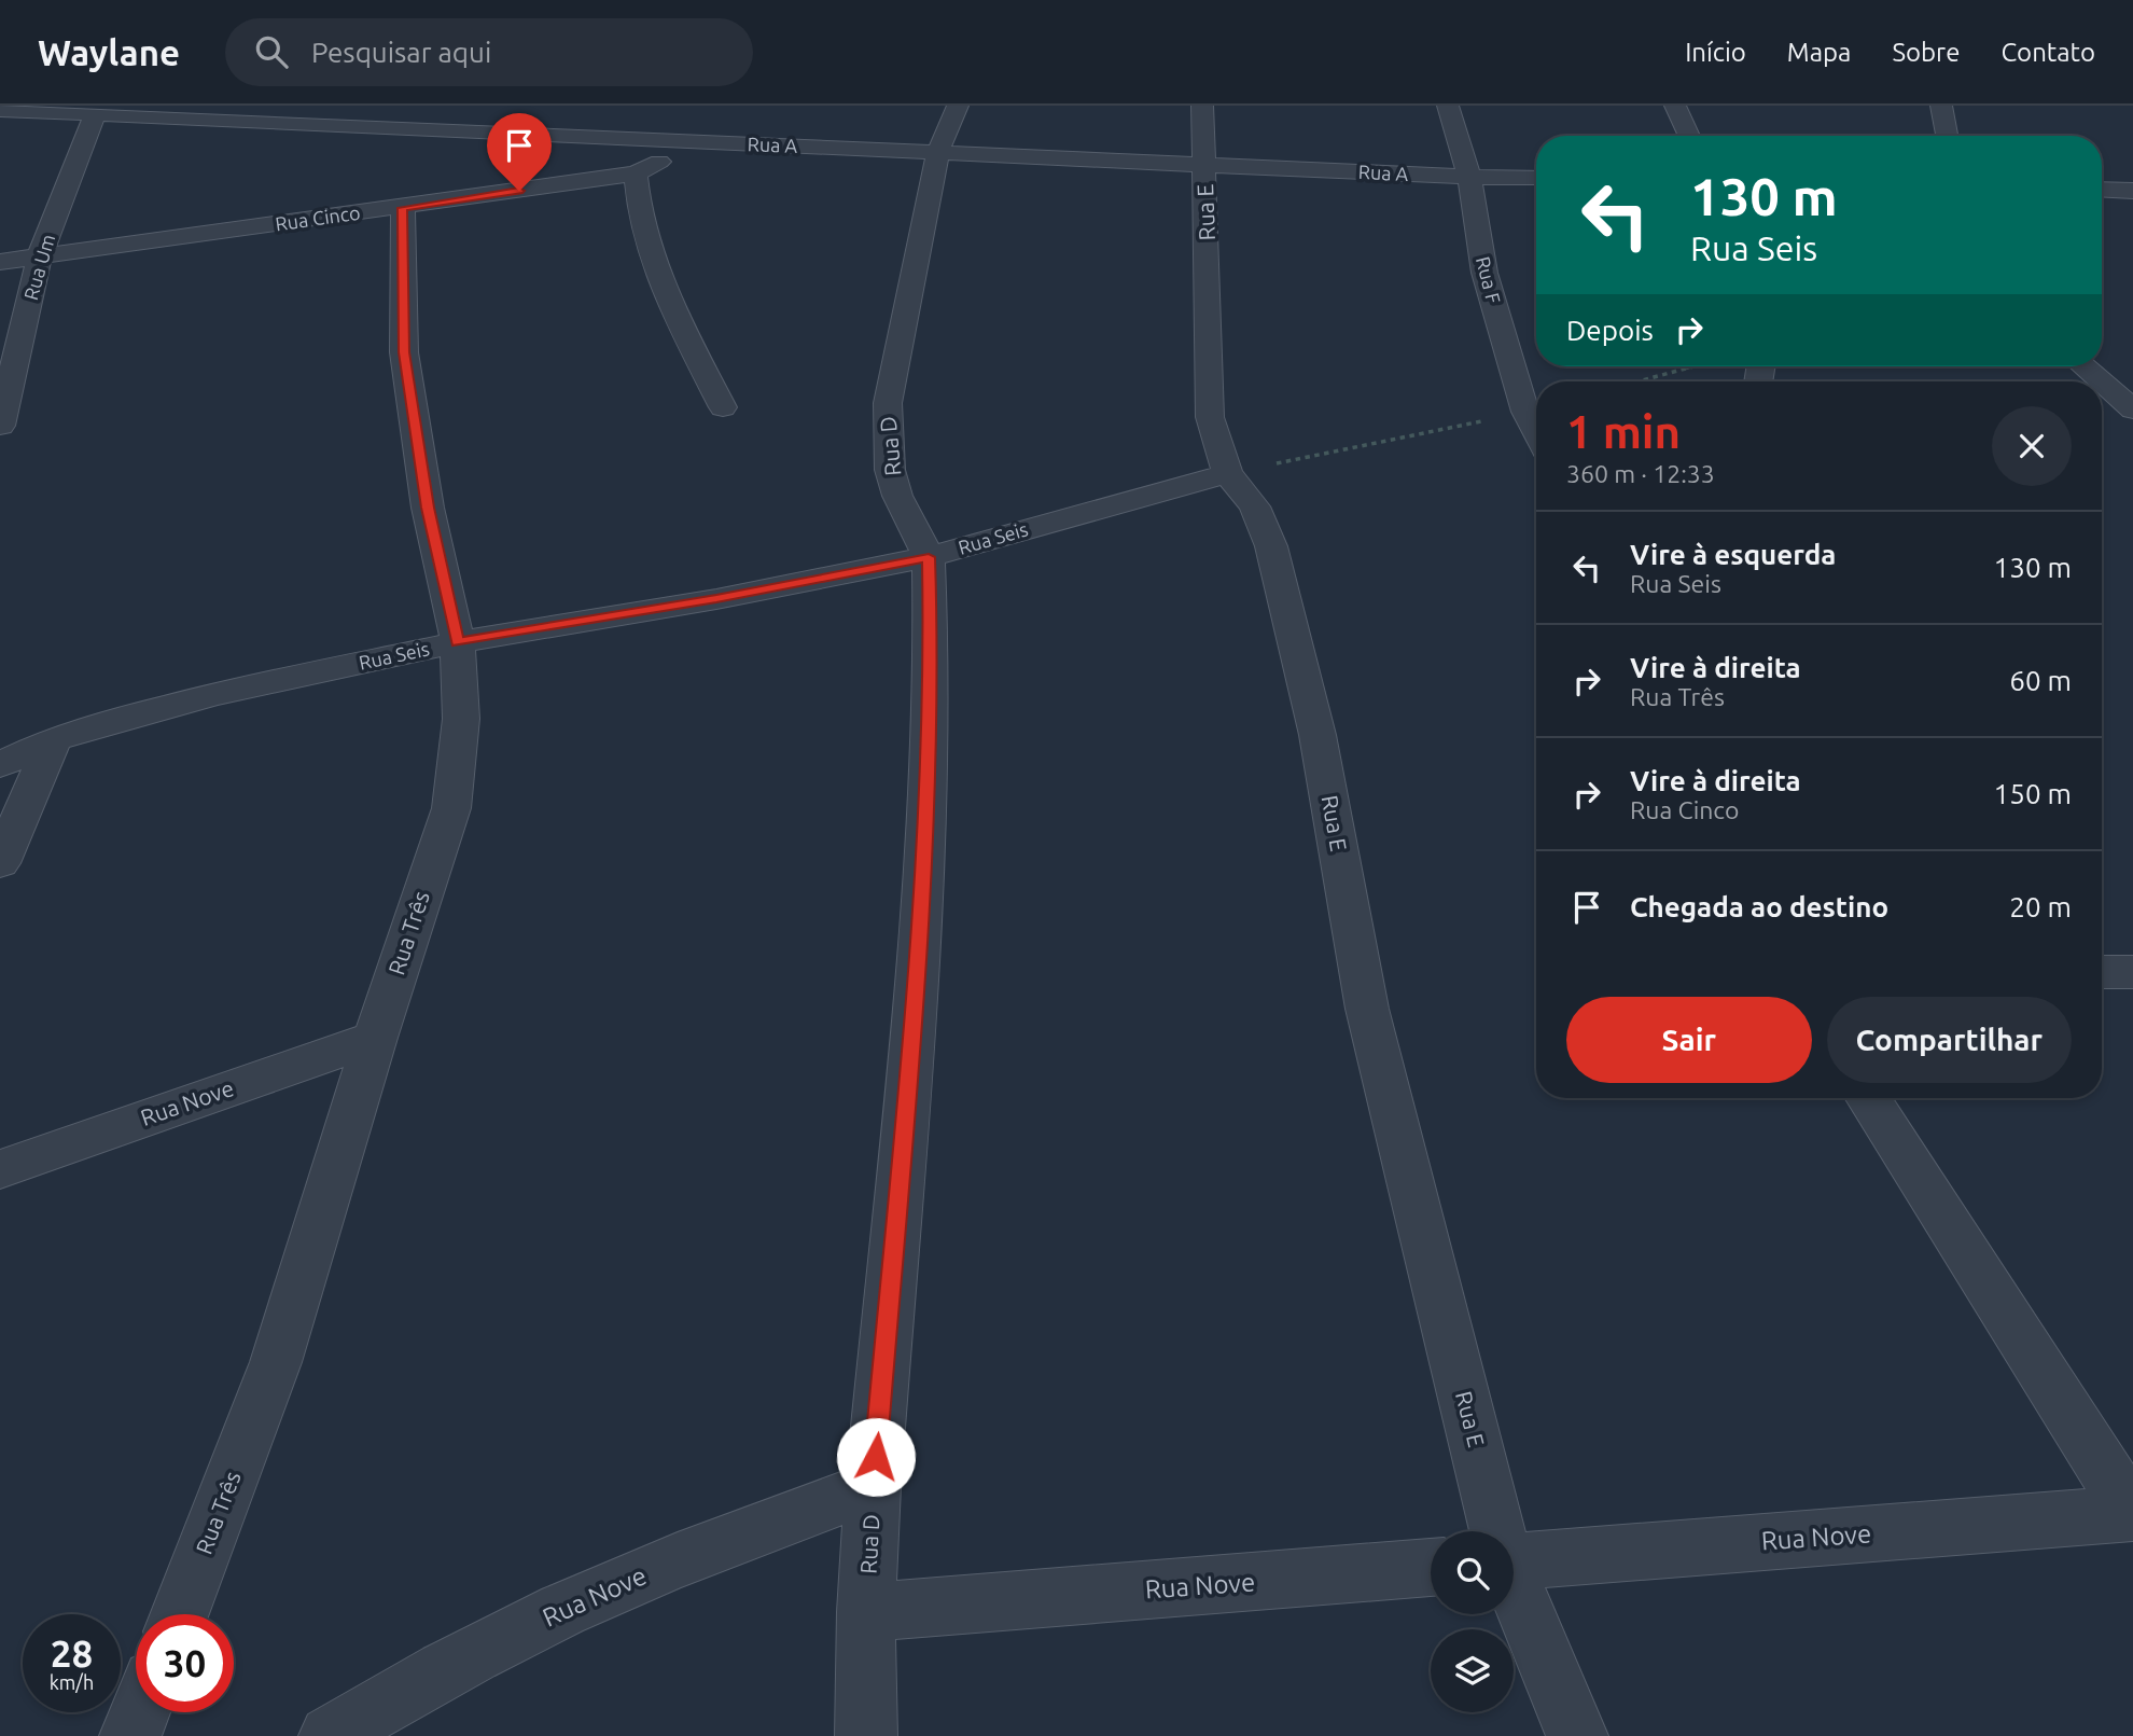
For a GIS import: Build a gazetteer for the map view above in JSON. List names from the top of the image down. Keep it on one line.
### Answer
{"streets":{"street":["Rua A","Rua E","Rua Cinco","Rua Um","Rua F","Rua D","Rua Seis","Rua Três","Rua Nove"]},"crossings":[["Rua A","Rua E"],["Rua A","Rua Cinco"],["Rua A","Rua Um"],["Rua A","Rua F"],["Rua A","Rua D"],["Rua E","Rua Seis"],["Rua Cinco","Rua Um"],["Rua Cinco","Rua Três"],["Rua D","Rua Seis"],["Rua D","Rua Nove"],["Rua Seis","Rua Três"],["Rua Três","Rua Nove"]],"page":{"header":"Waylane","search":"Pesquisar aqui","nav":["Início","Mapa","Sobre","Contato"],"turn":["130 m","Rua Seis"],"then":"Depois","heading":["1 min","360 m · 12:33"],"list":[{"name":"Vire à esquerda","note":"Rua Seis","value":"130 m"},{"name":"Vire à direita","note":"Rua Três","value":"60 m"},{"name":"Vire à direita","note":"Rua Cinco","value":"150 m"},{"name":"Chegada ao destino","value":"20 m"}],"buttons":["Sair","Compartilhar"],"speed":"28 km/h","limit":"30"}}
